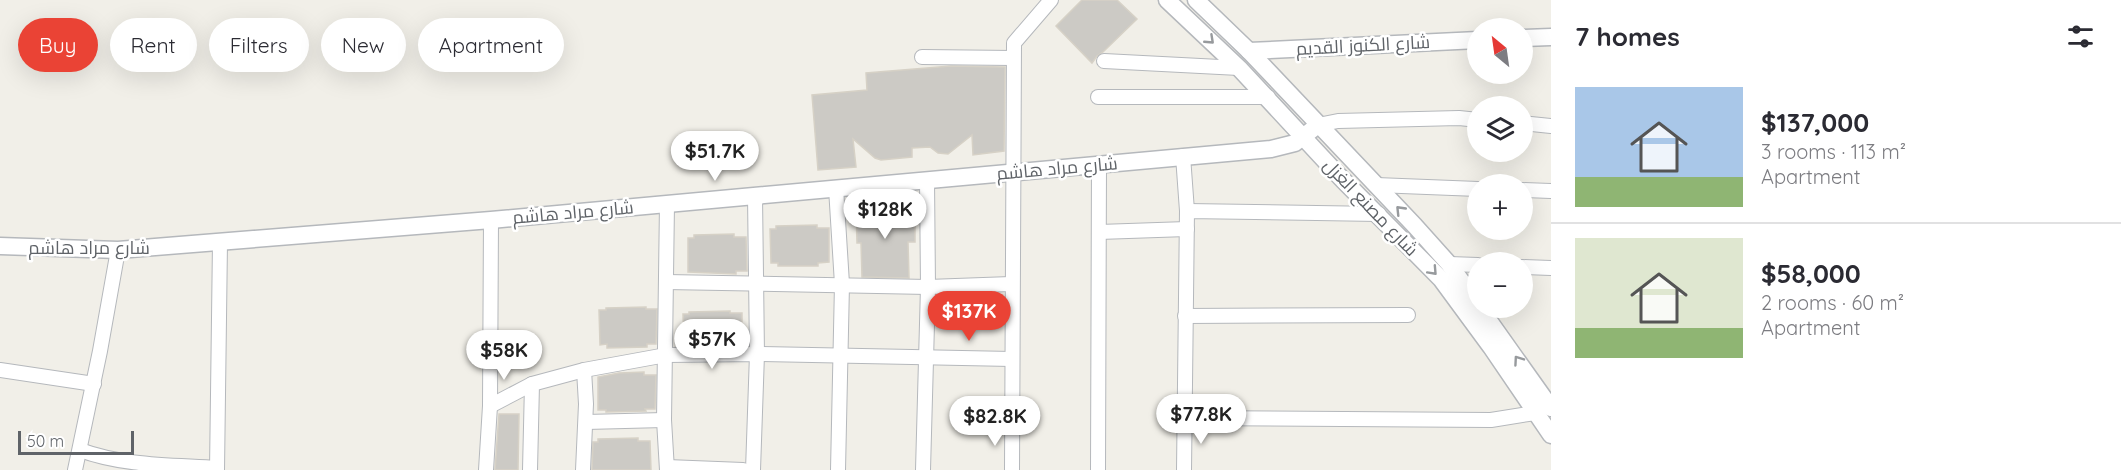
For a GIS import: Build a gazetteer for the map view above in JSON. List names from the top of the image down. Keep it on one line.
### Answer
{"streets":{"street":["شارع الكنوز القديم","شارع مراد هاشم","شارع مصنع الغزل"]},"crossings":[["شارع الكنوز القديم","شارع مصنع الغزل"],["شارع مراد هاشم","شارع مصنع الغزل"]],"scale_bar":"50 m","north":"top left","page":{"heading":"7 homes","map_buttons":["+","−"],"chip":["Buy","Rent","Filters","New","Apartment"],"list":[{"name":"$137,000","note":"3 rooms · 113 m² · Apartment"},{"name":"$58,000","note":"2 rooms · 60 m² · Apartment"}],"price":["$51.7K","$128K","$137K","$57K","$58K","$77.8K","$82.8K"],"scale":"50 m"}}
